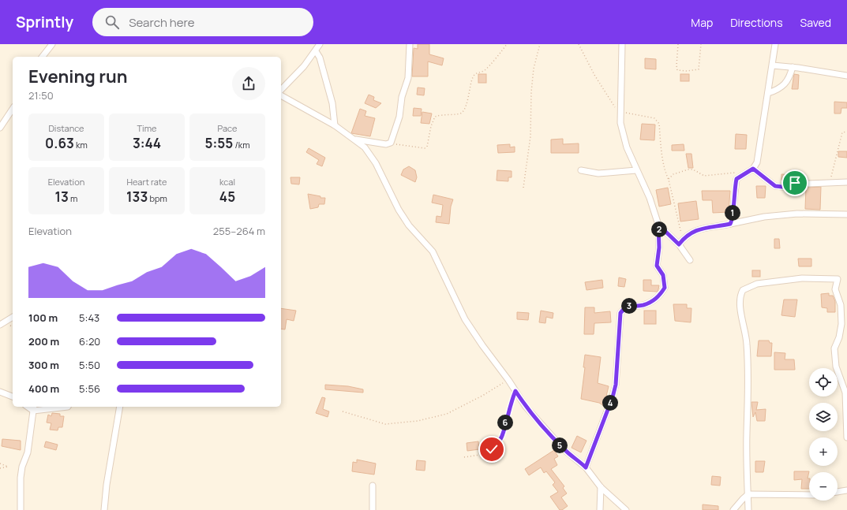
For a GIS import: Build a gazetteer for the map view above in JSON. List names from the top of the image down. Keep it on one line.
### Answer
{"page":{"header":"Sprintly","search":"Search here","nav":["Map","Directions","Saved"],"heading":["Evening run","21:50"],"stats":[["Distance","0.63 km"],["Time","3:44"],["Pace","5:55 /km"],["Elevation","13 m"],["Heart rate","133 bpm"],["kcal","45"]],"pins":["1","2","3","4","6","5"],"chart":["Elevation","255–264 m"],"list":[{"name":"100 m","note":"5:43"},{"name":"200 m","note":"6:20"},{"name":"300 m","note":"5:50"},{"name":"400 m","note":"5:56"}],"map_buttons":["+","−"]}}
